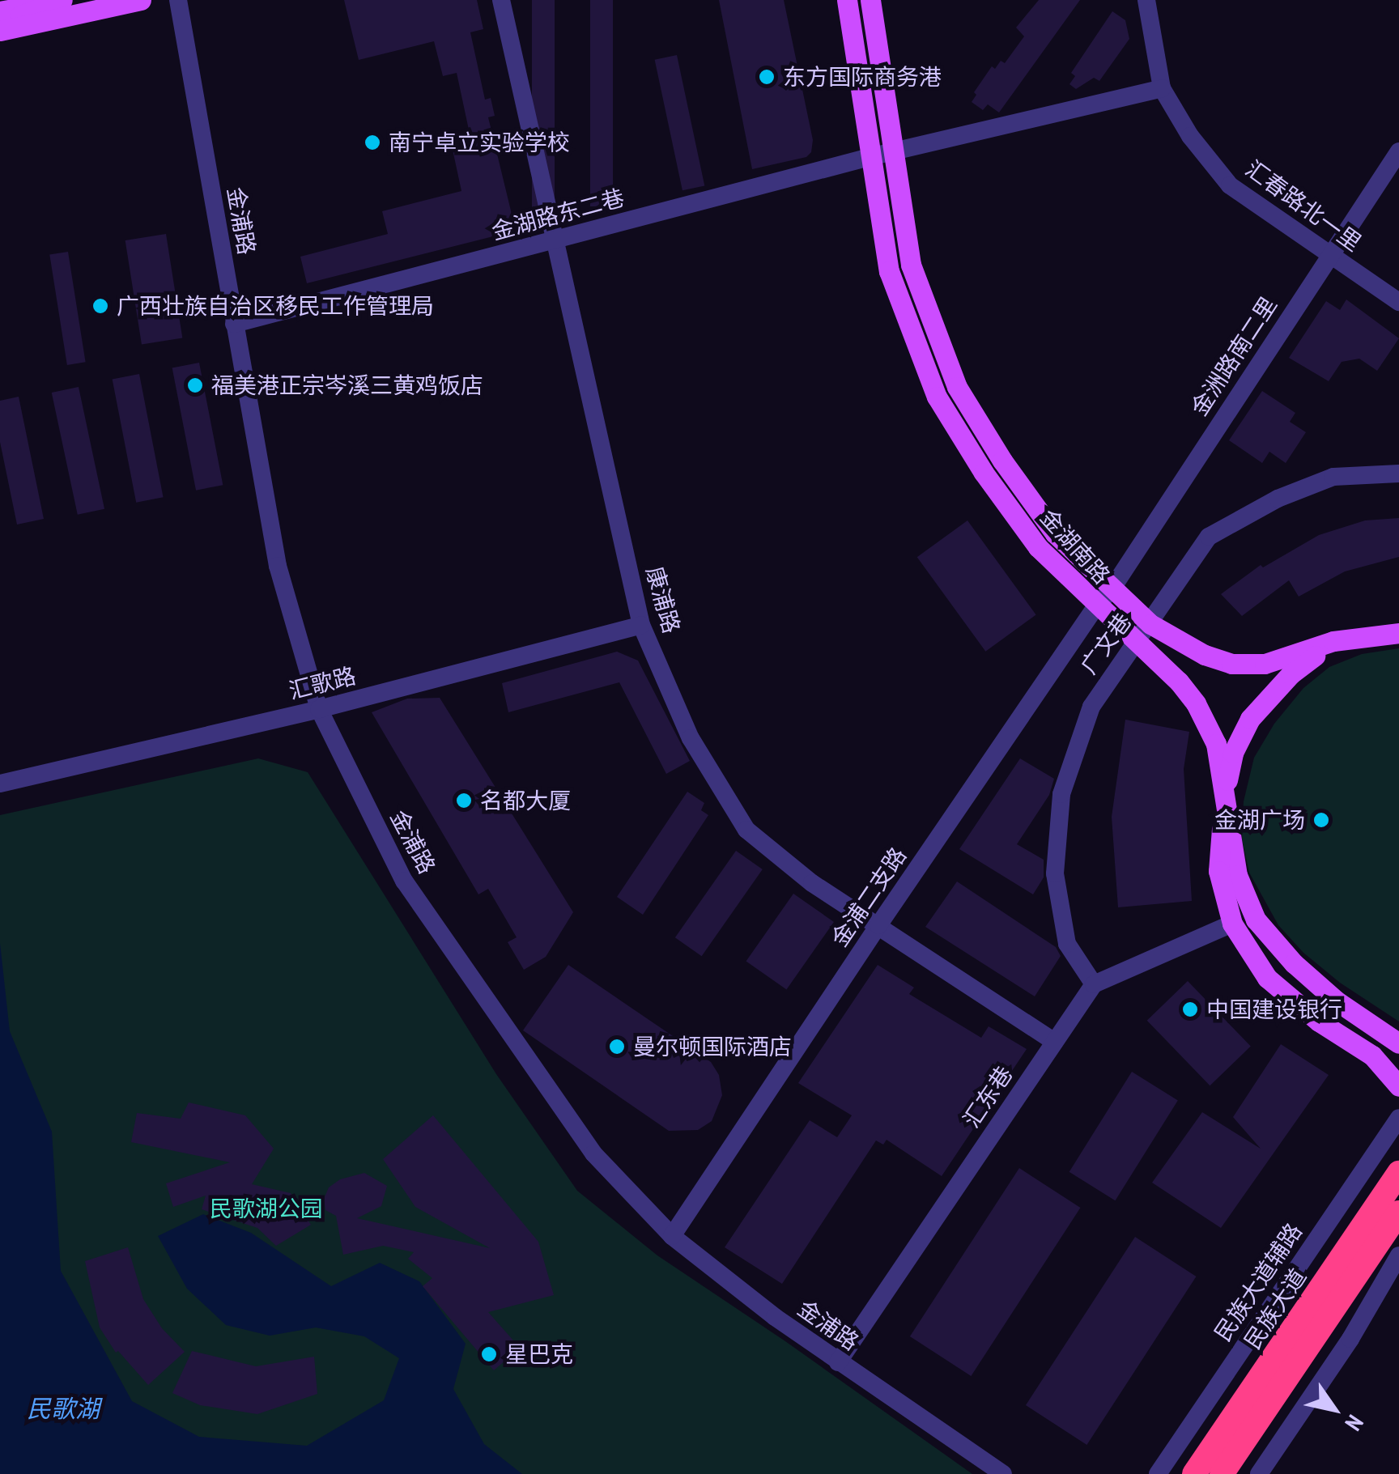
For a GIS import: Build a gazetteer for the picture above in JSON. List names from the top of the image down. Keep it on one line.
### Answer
{"streets":{"highway":["民族大道"],"main road":["金湖南路"],"street":["汇春路北一里","金湖路东二巷","金浦路","金洲路南二里","康浦路","广文巷","汇歌路","金浦二支路","汇东巷","民族大道辅路"]},"crossings":[["汇春路北一里","金湖路东二巷"],["汇春路北一里","金洲路南二里"],["金湖路东二巷","金浦路"],["金湖路东二巷","金湖南路"],["金湖路东二巷","康浦路"],["金浦路","汇歌路"],["金浦路","金浦二支路"],["金浦路","汇东巷"],["金洲路南二里","金湖南路"],["金洲路南二里","金浦二支路"],["金湖南路","广文巷"],["金湖南路","金浦二支路"],["康浦路","汇歌路"],["康浦路","金浦二支路"],["康浦路","汇东巷"],["广文巷","汇东巷"]],"water":["民歌湖"],"parks":["民歌湖公园"],"places":["东方国际商务港","南宁卓立实验学校","广西壮族自治区移民工作管理局","福美港正宗岑溪三黄鸡饭店","名都大厦","金湖广场","中国建设银行","曼尔顿国际酒店","星巴克"],"north":"bottom right"}
